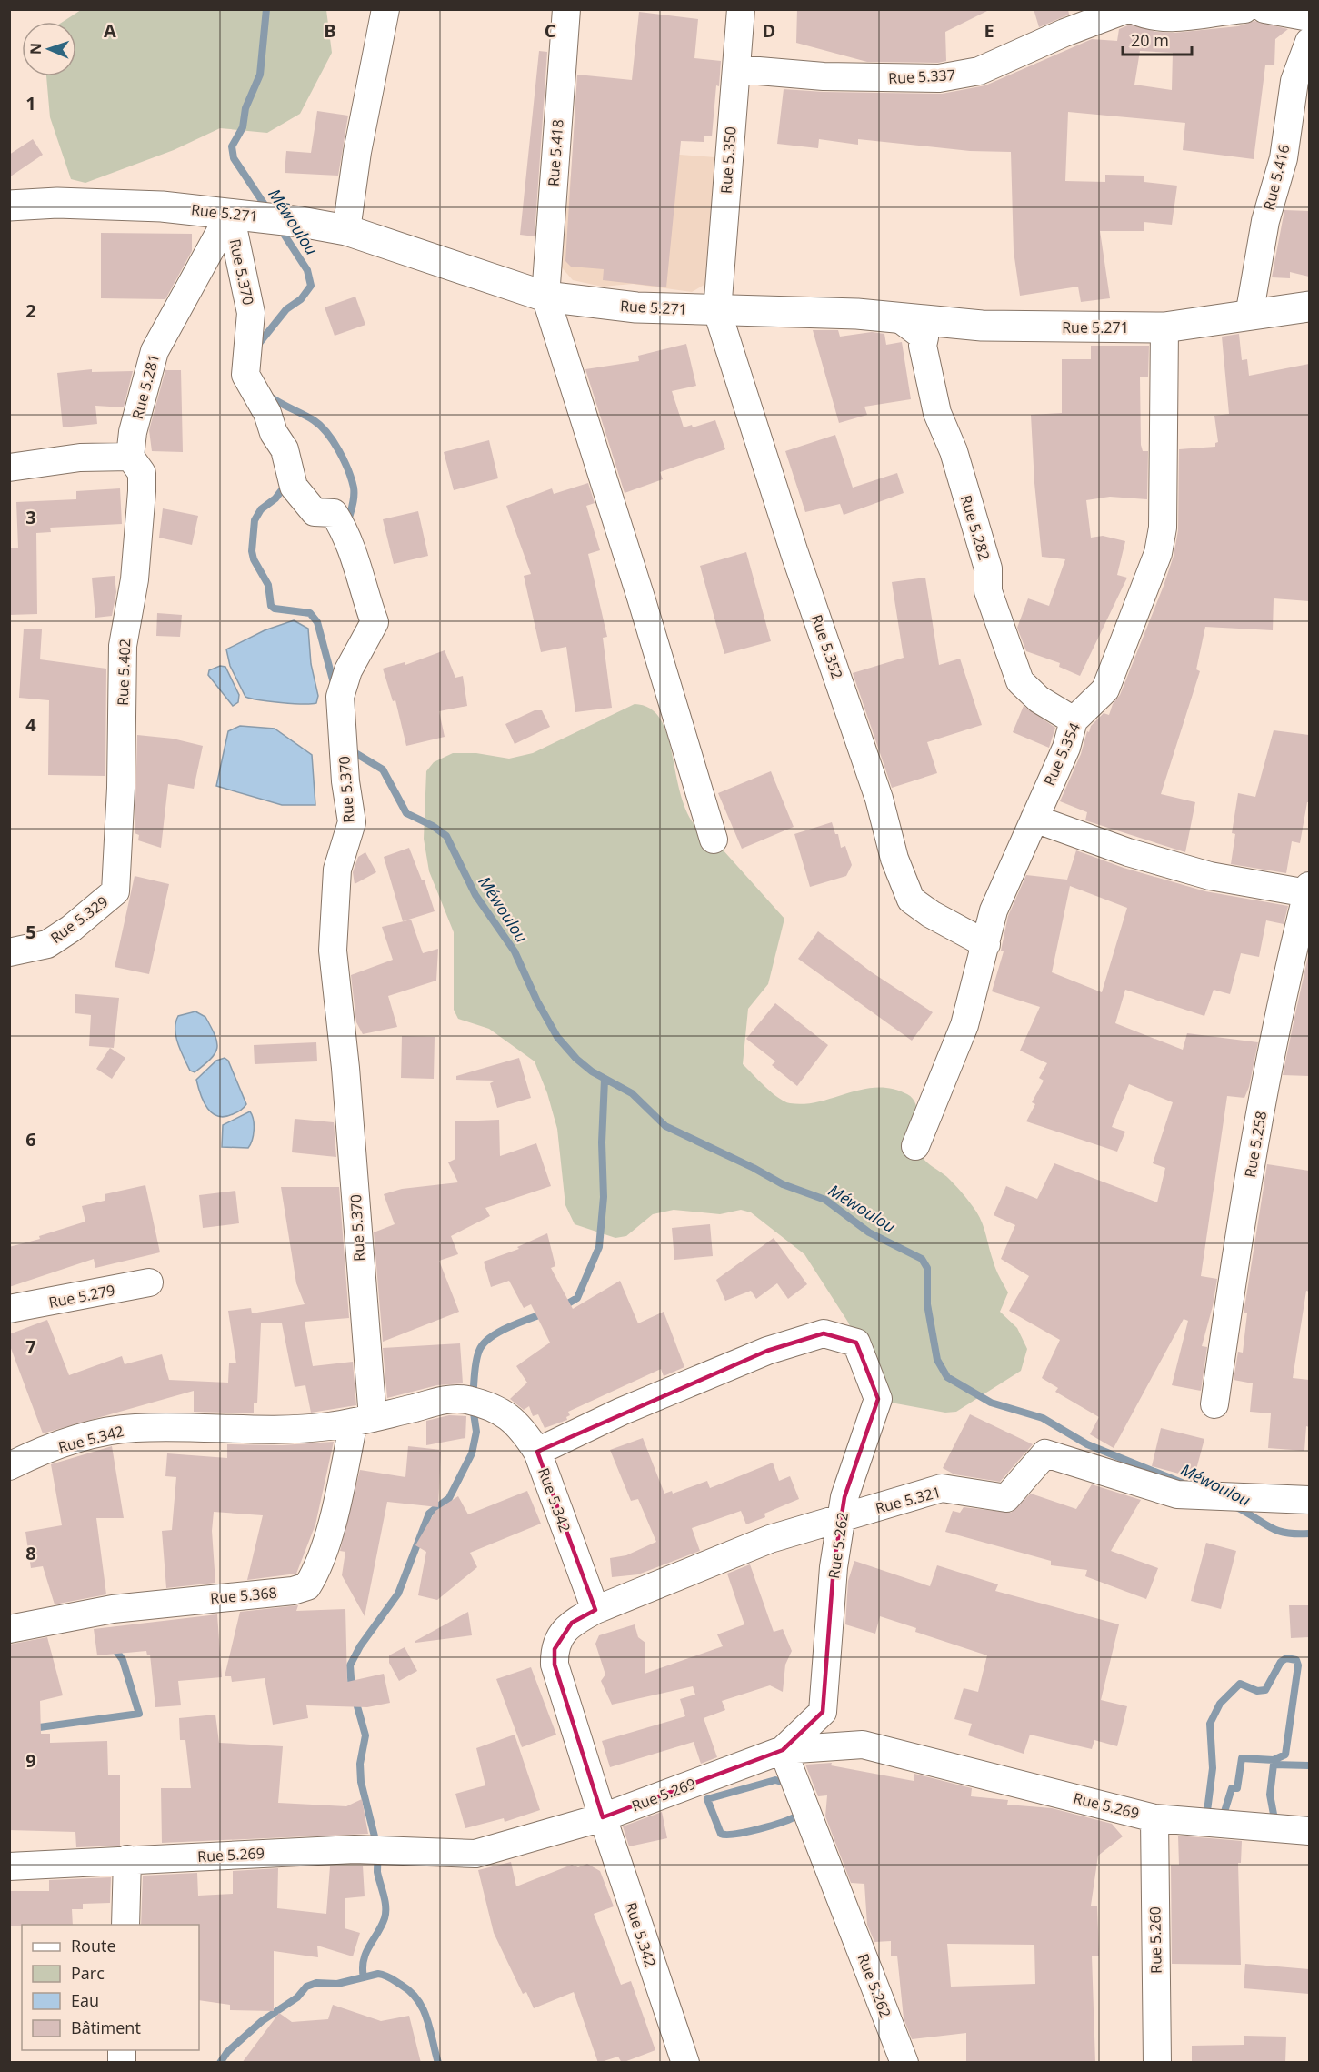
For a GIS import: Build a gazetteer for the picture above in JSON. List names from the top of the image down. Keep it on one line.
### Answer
{"streets":{"street":["Rue 5.337","Rue 5.418","Rue 5.350","Rue 5.416","Rue 5.271","Rue 5.370","Rue 5.281","Rue 5.282","Rue 5.352","Rue 5.402","Rue 5.354","Rue 5.329","Rue 5.258","Rue 5.279","Rue 5.342","Rue 5.321","Rue 5.262","Rue 5.368","Rue 5.269","Rue 5.260"]},"crossings":[["Rue 5.337","Rue 5.350"],["Rue 5.418","Rue 5.271"],["Rue 5.350","Rue 5.271"],["Rue 5.350","Rue 5.352"],["Rue 5.416","Rue 5.271"],["Rue 5.271","Rue 5.370"],["Rue 5.271","Rue 5.281"],["Rue 5.271","Rue 5.282"],["Rue 5.271","Rue 5.352"],["Rue 5.271","Rue 5.354"],["Rue 5.370","Rue 5.281"],["Rue 5.370","Rue 5.342"],["Rue 5.370","Rue 5.368"],["Rue 5.281","Rue 5.402"],["Rue 5.282","Rue 5.354"],["Rue 5.352","Rue 5.354"],["Rue 5.402","Rue 5.329"],["Rue 5.342","Rue 5.321"],["Rue 5.342","Rue 5.262"],["Rue 5.342","Rue 5.368"],["Rue 5.342","Rue 5.269"],["Rue 5.321","Rue 5.262"],["Rue 5.262","Rue 5.269"],["Rue 5.269","Rue 5.260"]],"water":["Méwoulou"],"legend":["Route","Parc","Eau","Bâtiment"],"scale_bar":"20 m","north":"left","grid":{"columns":["A","B","C","D","E"],"rows":["1","2","3","4","5","6","7","8","9"]}}
